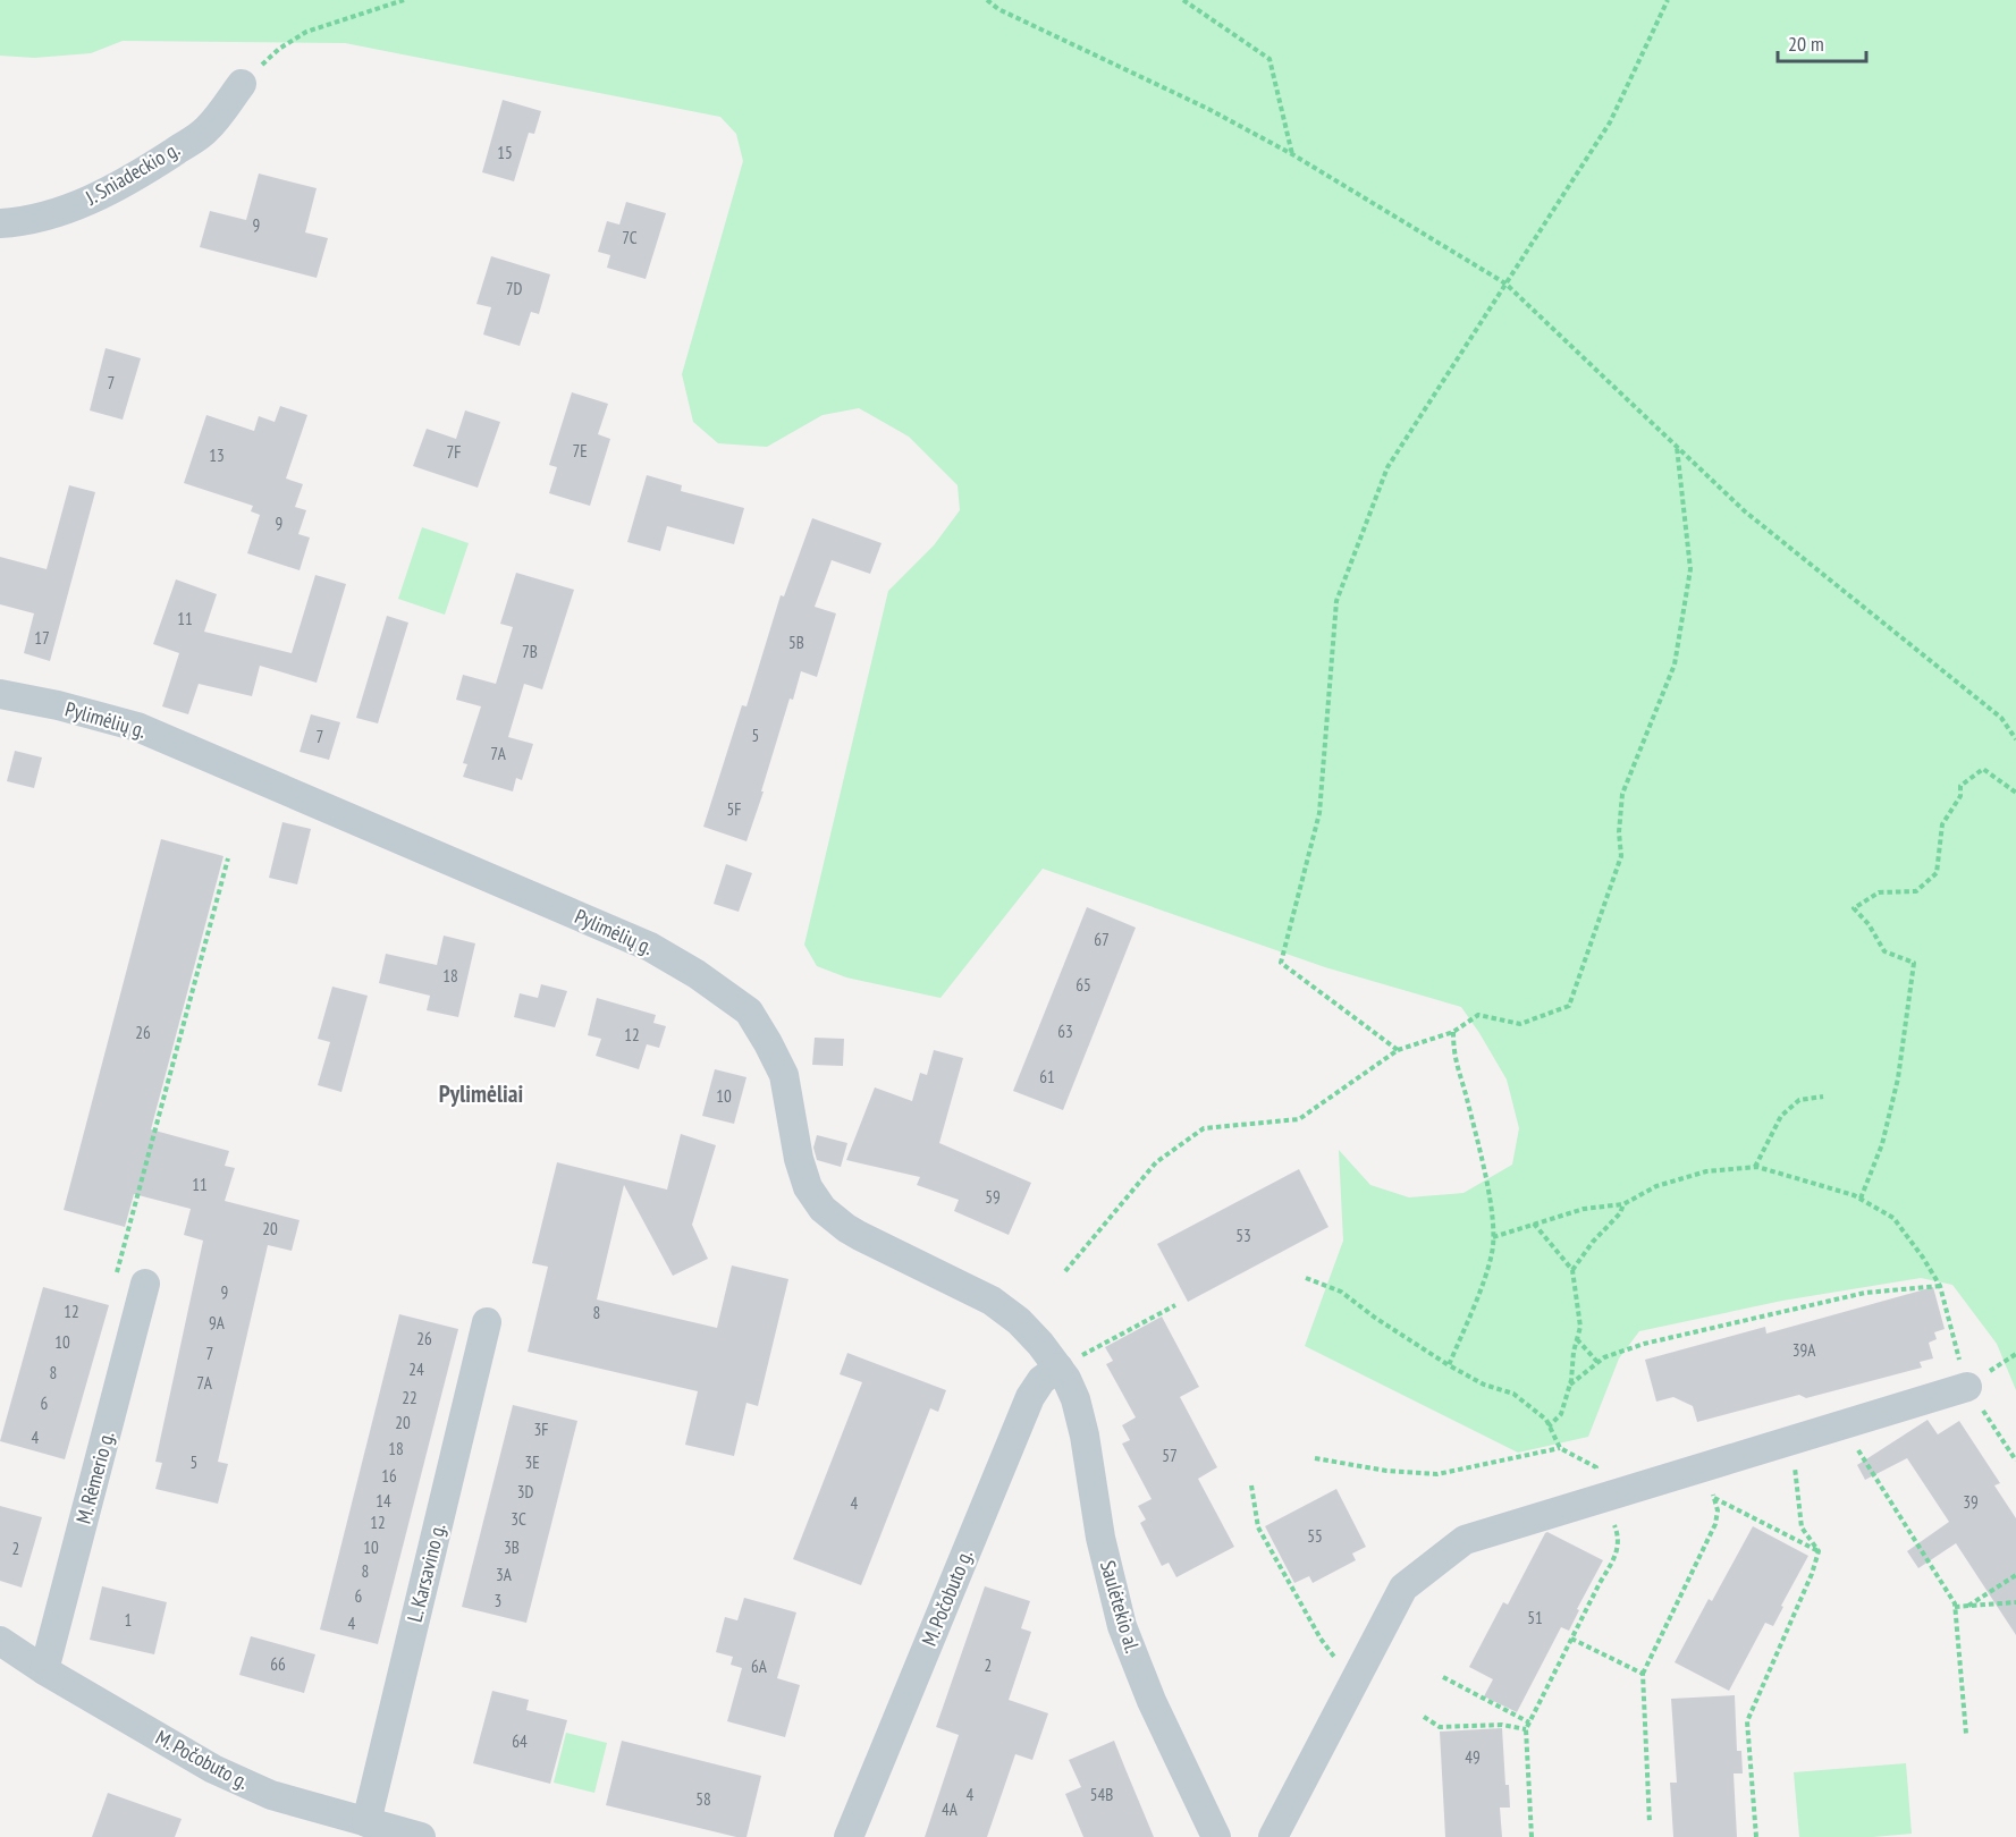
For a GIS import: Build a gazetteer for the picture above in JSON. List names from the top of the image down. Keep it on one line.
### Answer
{"streets":{"street":["J. Sniadeckio g.","Pylimėlių g.","M. Rėmerio g.","L. Karsavino g.","M. Počobuto g.","Saulėtekio al."]},"crossings":[["Pylimėlių g.","M. Počobuto g."],["Pylimėlių g.","Saulėtekio al."],["M. Rėmerio g.","M. Počobuto g."],["L. Karsavino g.","M. Počobuto g."],["M. Počobuto g.","Saulėtekio al."]],"districts":["Pylimėliai"],"house_numbers":["15","9","7C","7D","7","7E","7F","13","9","11","17","5B","7B","5","7","7A","5F","67","18","65","63","26","12","61","10","11","59","20","53","9","12","8","9A","26","10","39A","7","24","8","7A","22","6","20","3F","4","18","57","5","3E","16","3D","14","39","4","3C","12","55","10","3B","2","8","3A","6","3","51","1","4","66","2","6A","64","49","4","54B","58","4A"],"scale_bar":"20 m"}
